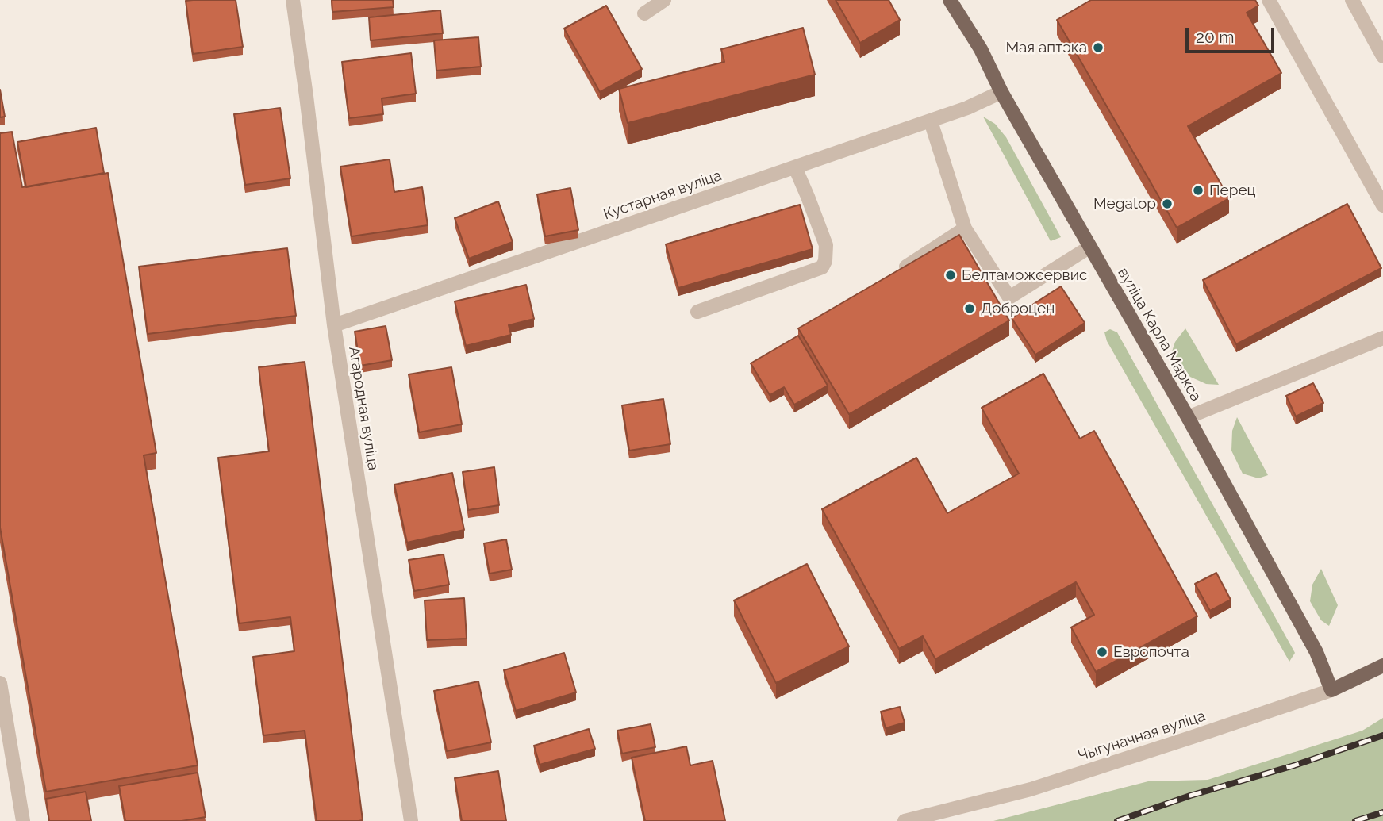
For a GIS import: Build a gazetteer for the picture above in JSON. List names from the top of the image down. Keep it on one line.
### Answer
{"streets":{"main road":["вуліца Карла Маркса","Чыгуначная вуліца"],"street":["Кустарная вуліца","Агародная вуліца"]},"crossings":[["Кустарная вуліца","вуліца Карла Маркса"],["Кустарная вуліца","Агародная вуліца"],["вуліца Карла Маркса","Чыгуначная вуліца"]],"places":["Мая аптэка","Перец","Megatop","Белтаможсервис","Доброцен","Европочта"],"scale_bar":"20 m"}
